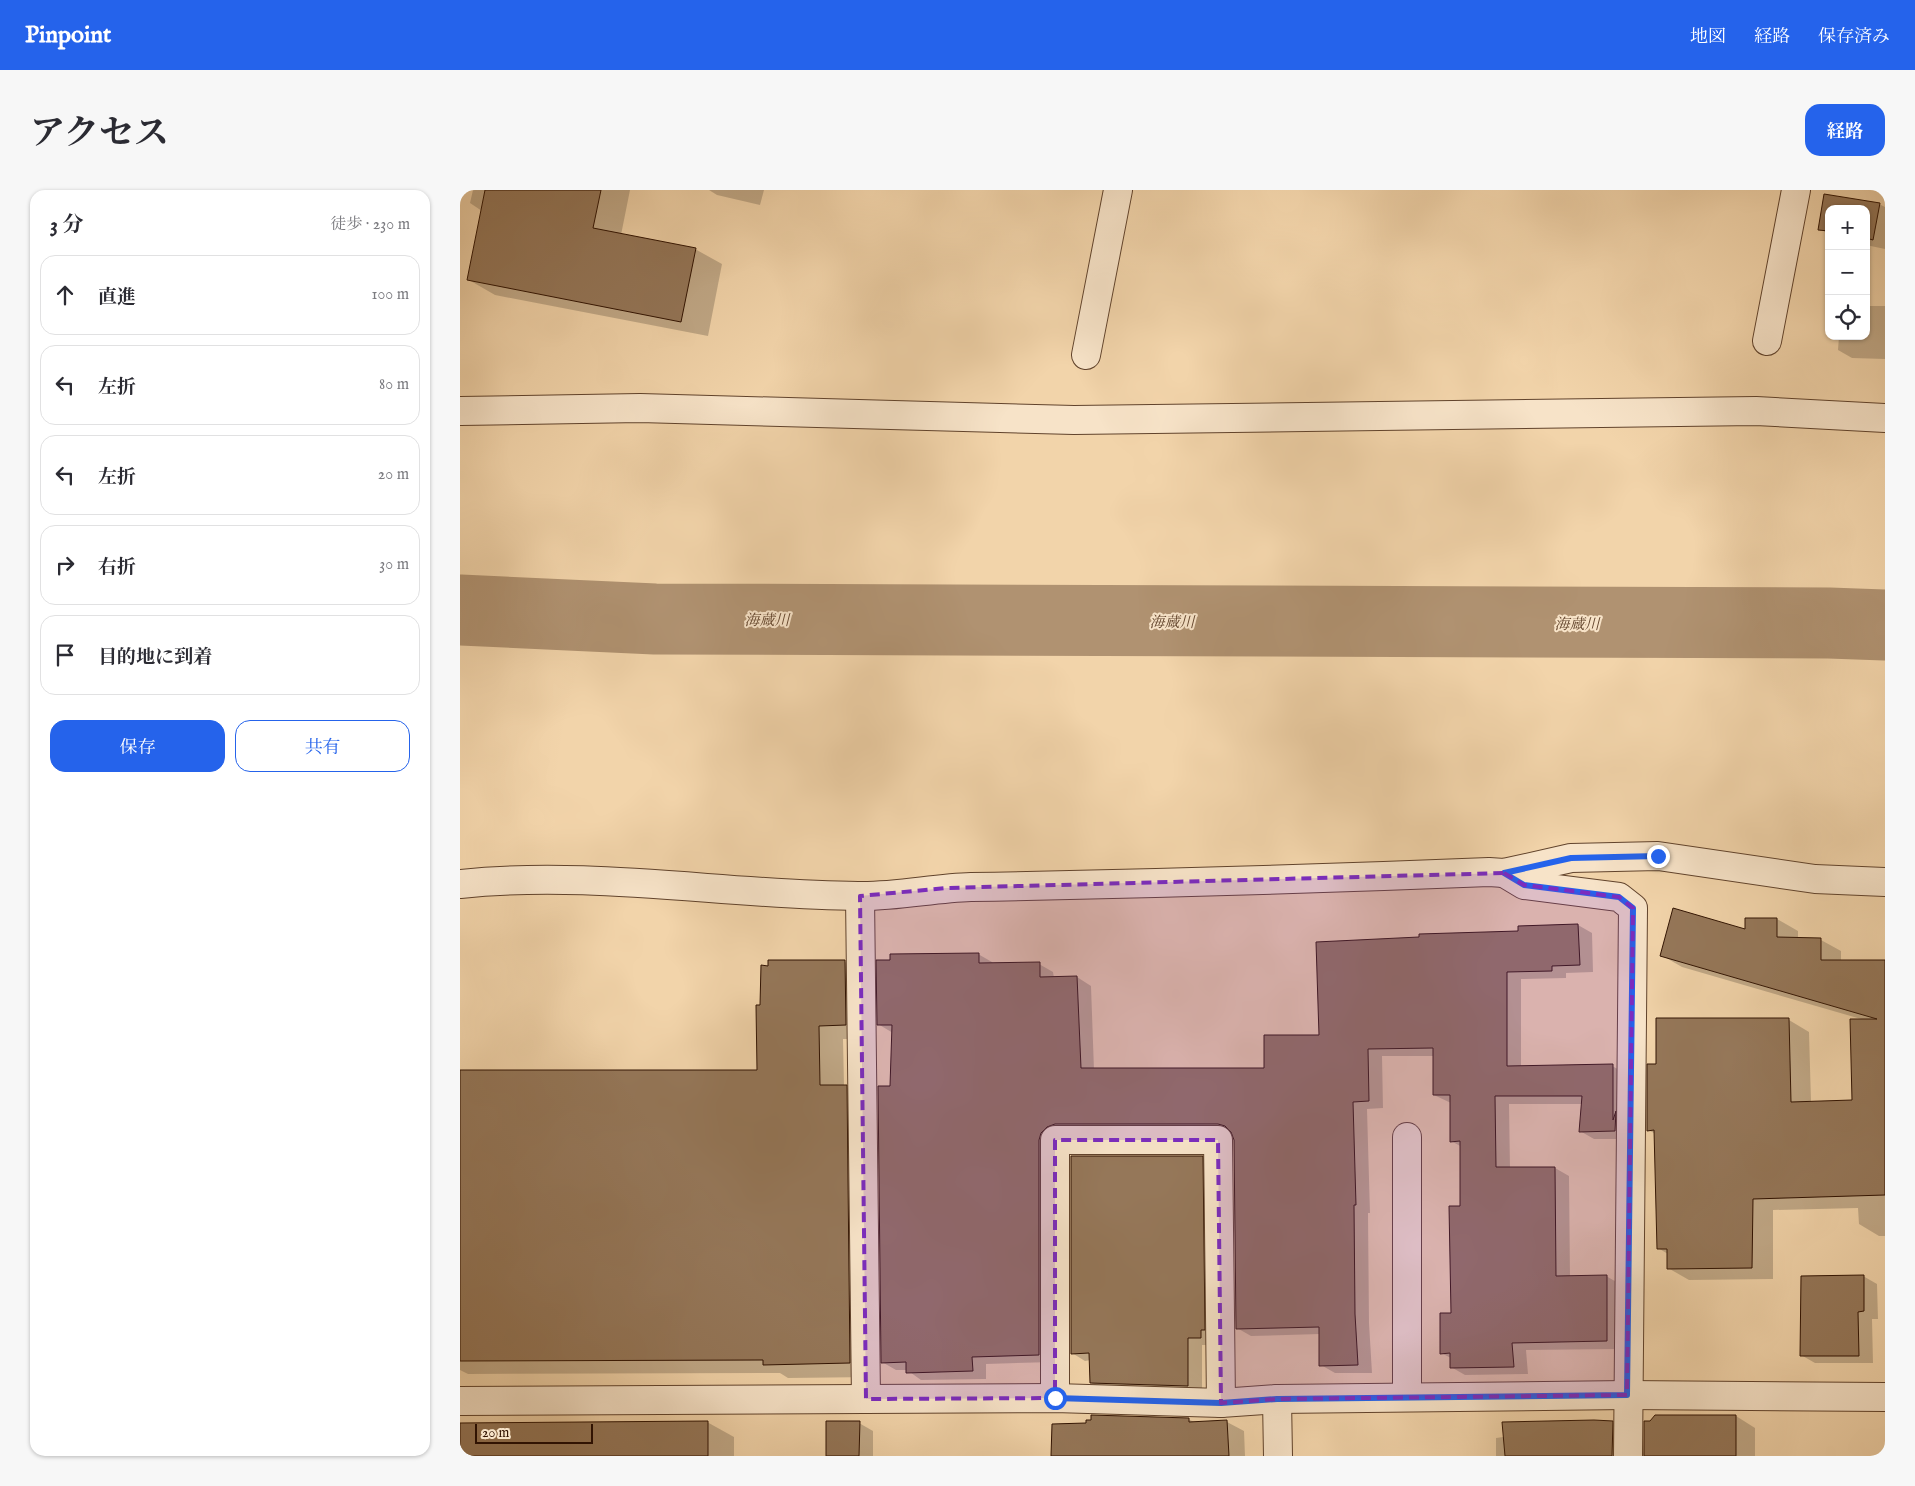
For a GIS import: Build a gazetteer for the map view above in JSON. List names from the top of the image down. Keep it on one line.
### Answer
{"water":["海蔵川"],"scale_bar":"20 m","page":{"header":"Pinpoint","nav":["地図","経路","保存済み"],"title":"アクセス","buttons":["経路",["保存","共有"]],"heading":["3 分","徒歩 · 230 m"],"map_buttons":["+","−"],"list":[["直進","100 m"],["左折","80 m"],["左折","20 m"],["右折","30 m"],"目的地に到着"],"scale":"20 m"}}
